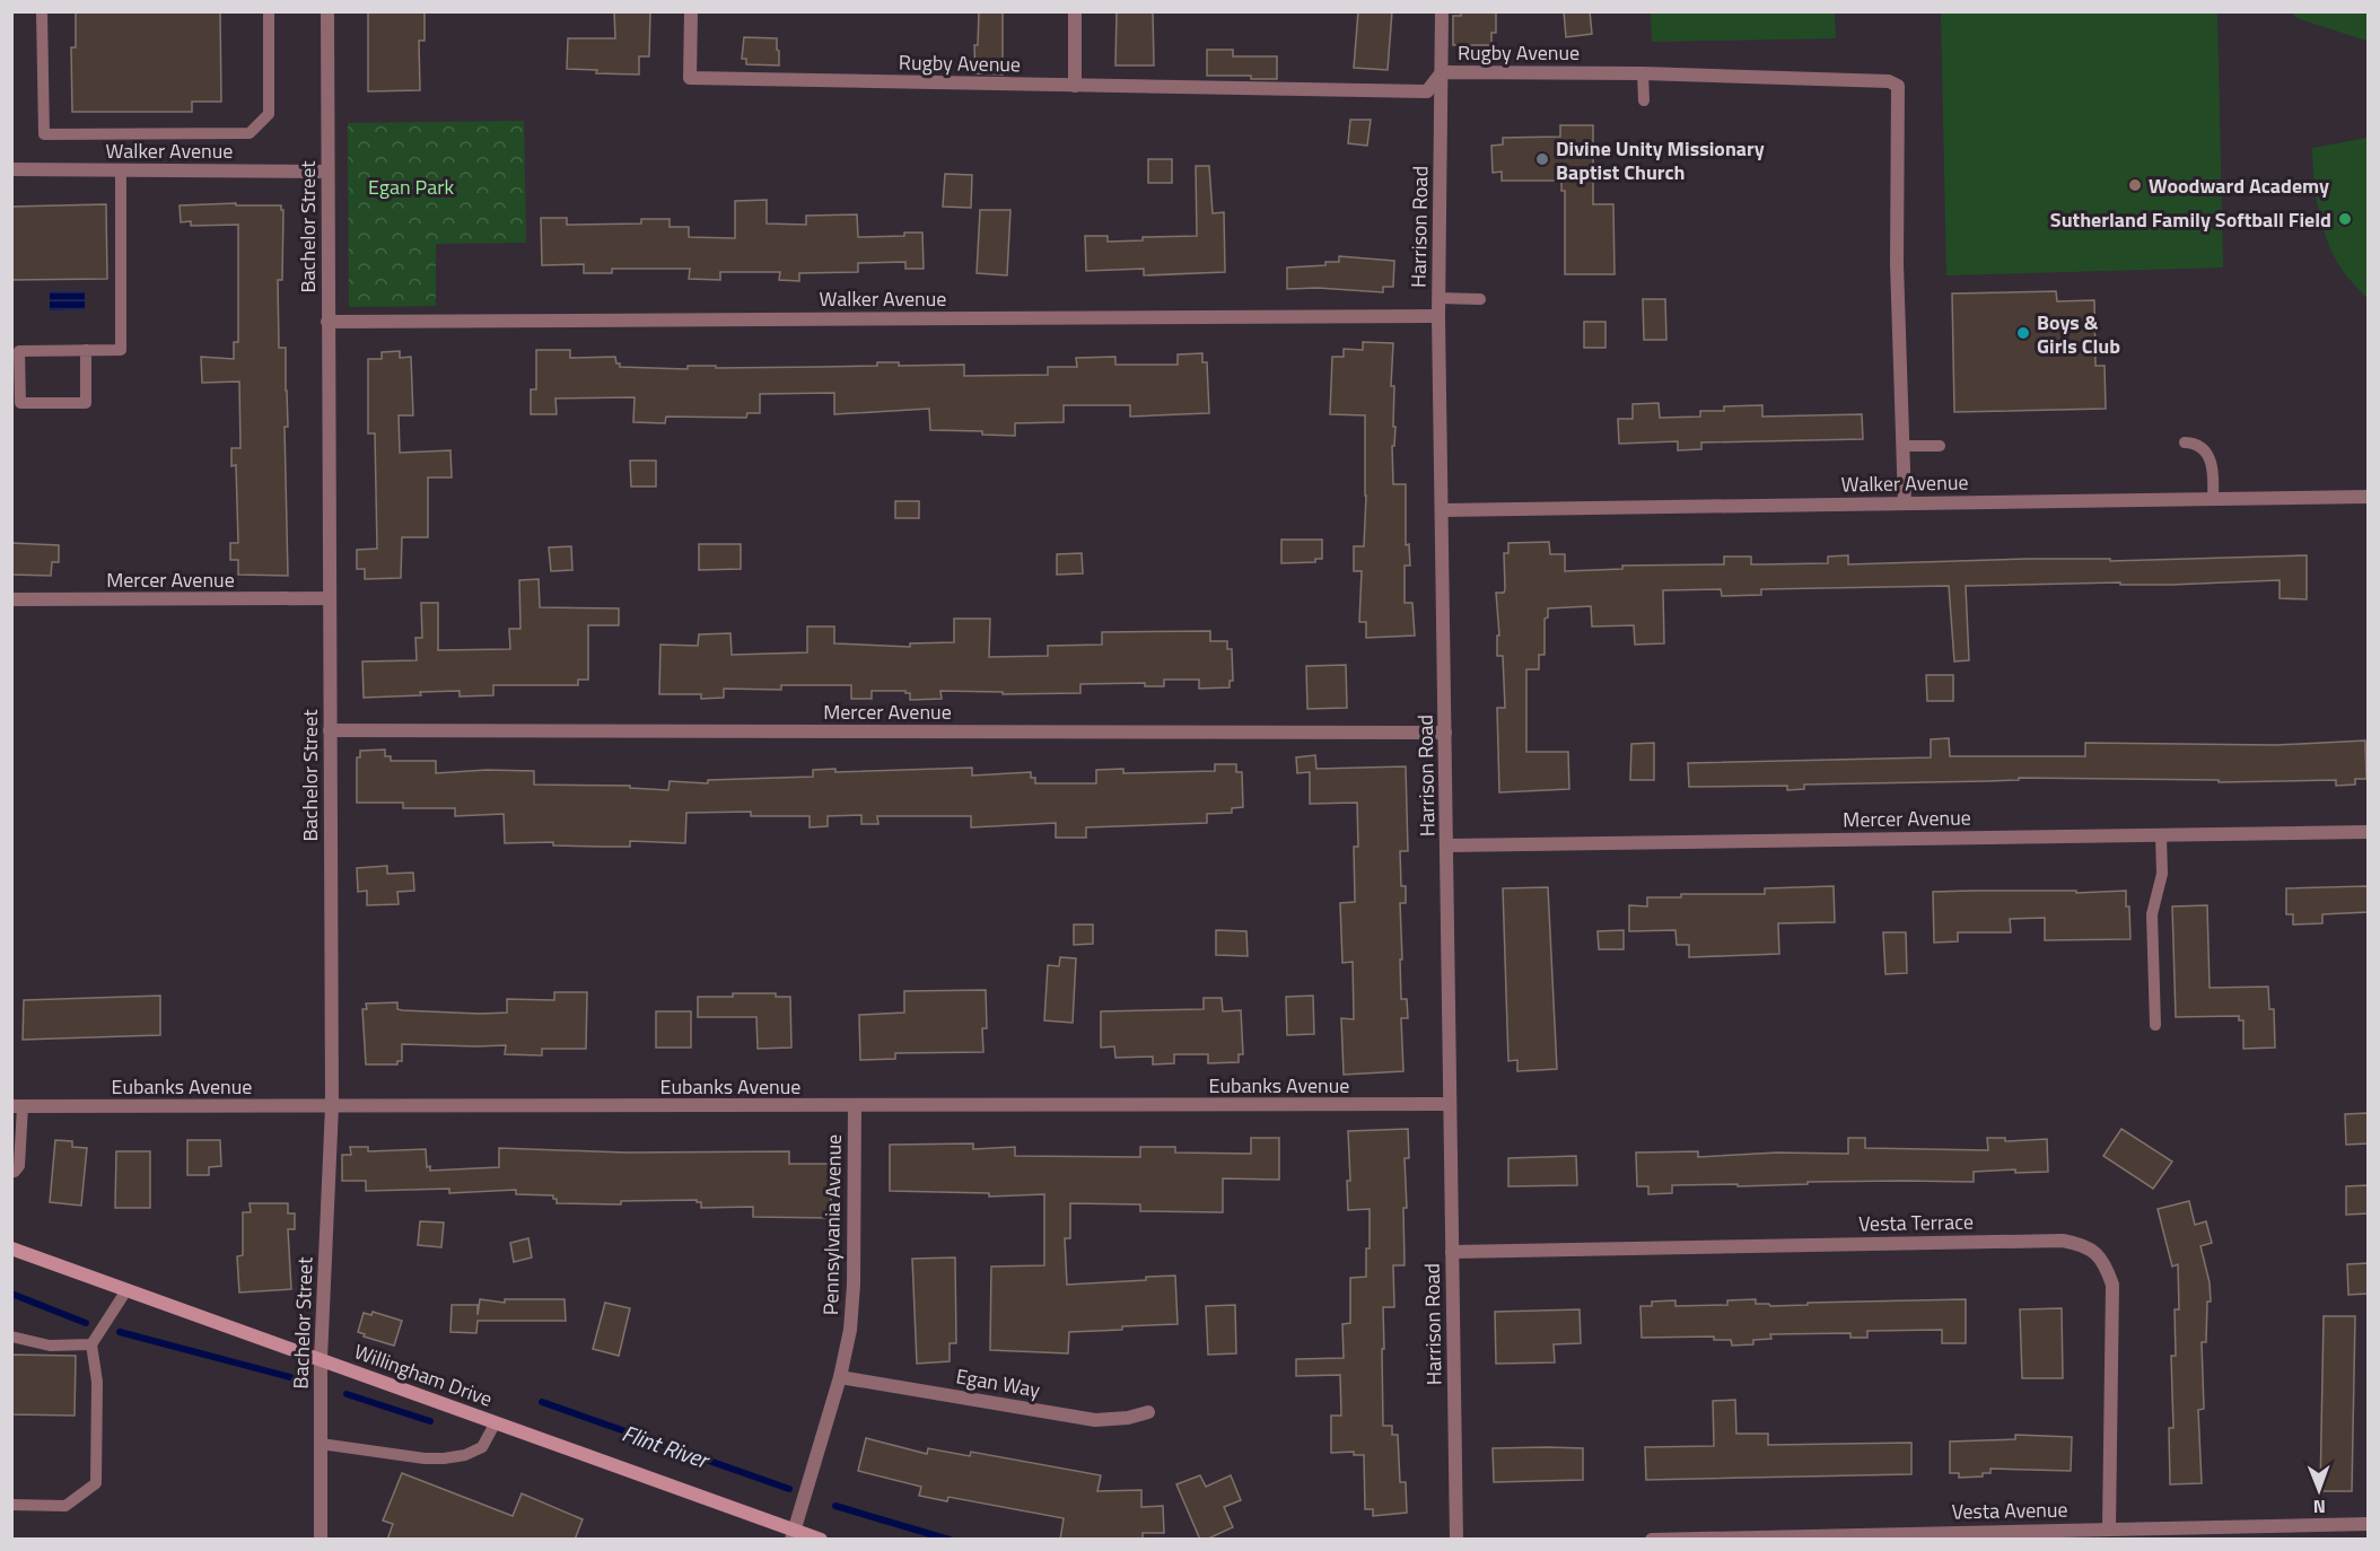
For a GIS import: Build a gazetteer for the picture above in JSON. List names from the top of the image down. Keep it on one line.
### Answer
{"streets":{"street":["Rugby Avenue","Walker Avenue","Bachelor Street","Harrison Road","Mercer Avenue","Eubanks Avenue","Vesta Terrace","Pennsylvania Avenue","Willingham Drive","Egan Way","Vesta Avenue"]},"crossings":[["Rugby Avenue","Walker Avenue"],["Rugby Avenue","Harrison Road"],["Walker Avenue","Bachelor Street"],["Walker Avenue","Harrison Road"],["Bachelor Street","Mercer Avenue"],["Bachelor Street","Eubanks Avenue"],["Bachelor Street","Willingham Drive"],["Harrison Road","Mercer Avenue"],["Harrison Road","Eubanks Avenue"],["Harrison Road","Vesta Terrace"],["Eubanks Avenue","Pennsylvania Avenue"],["Vesta Terrace","Vesta Avenue"],["Pennsylvania Avenue","Willingham Drive"],["Pennsylvania Avenue","Egan Way"]],"water":["Flint River"],"parks":["Egan Park"],"places":["Divine Unity Missionary Baptist Church","Woodward Academy","Sutherland Family Softball Field","Boys & Girls Club"],"north":"bottom"}
